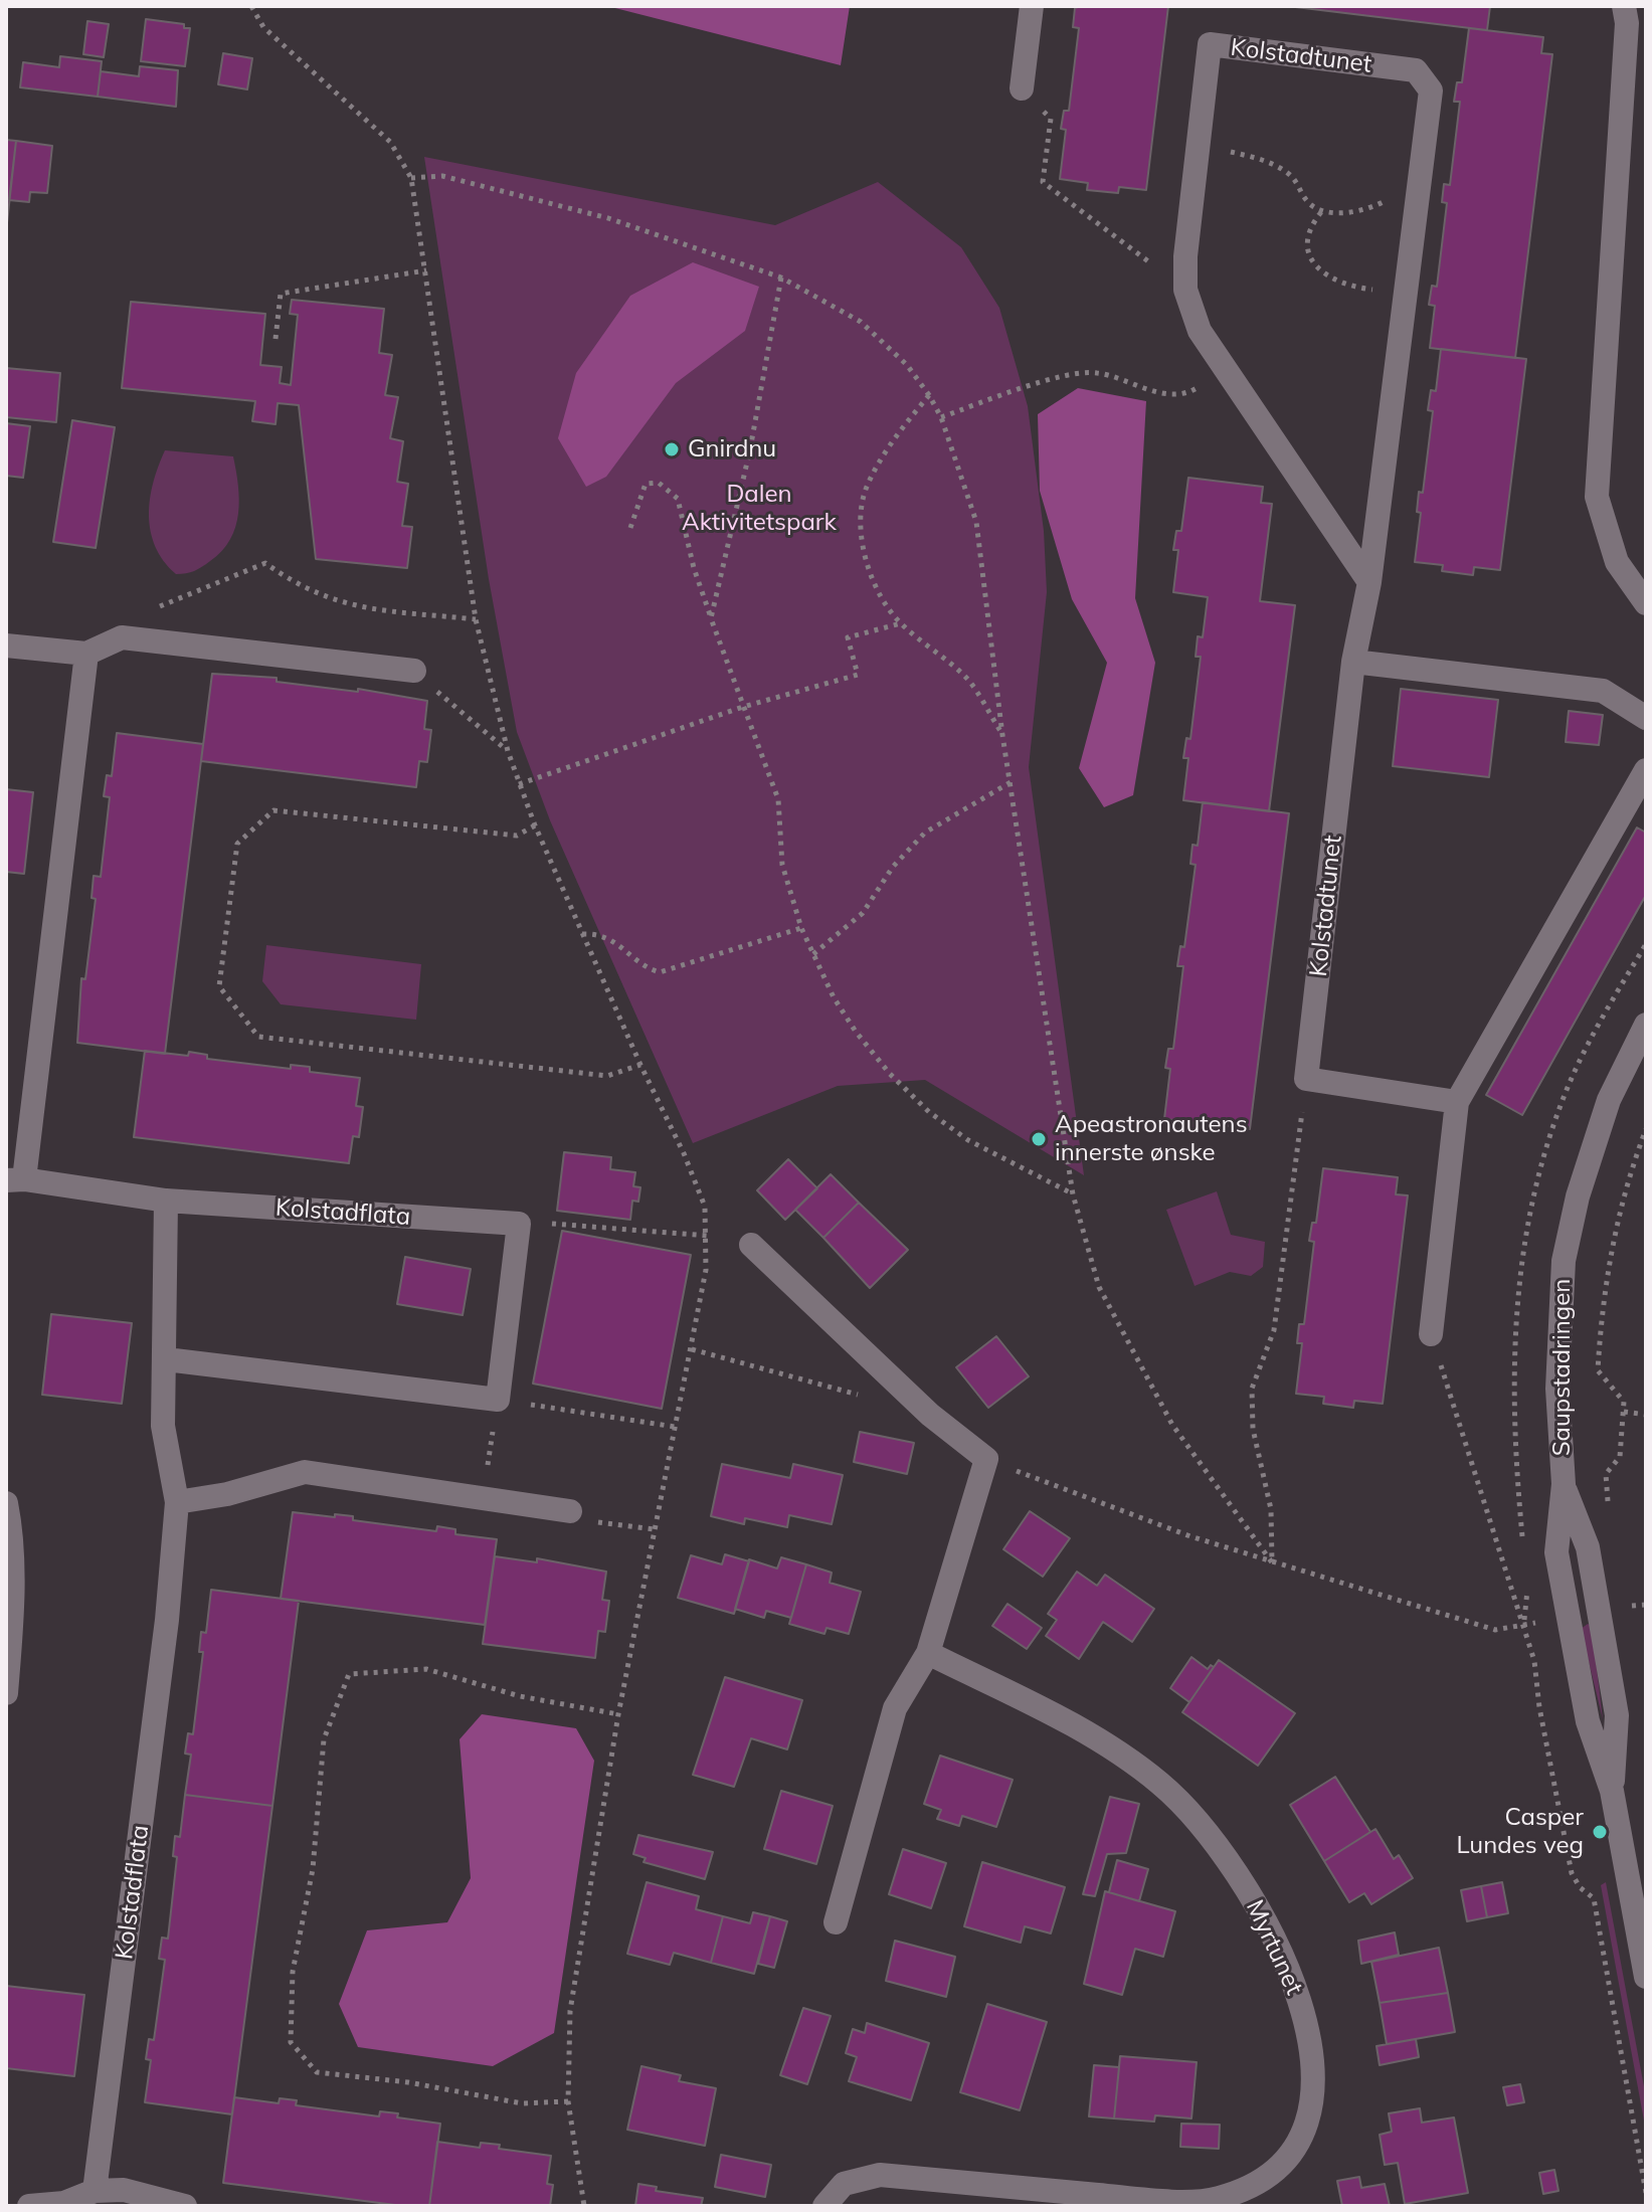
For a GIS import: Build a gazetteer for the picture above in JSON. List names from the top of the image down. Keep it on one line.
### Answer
{"streets":{"street":["Kolstadtunet","Kolstadflata","Saupstadringen","Myrtunet"]},"parks":["Dalen Aktivitetspark"],"places":["Gnirdnu","Apeastronautens innerste ønske","Casper Lundes veg"]}
